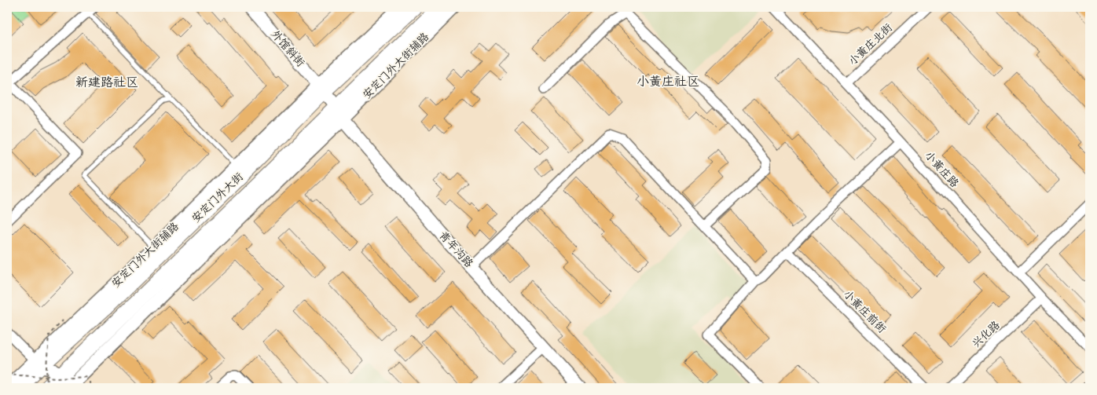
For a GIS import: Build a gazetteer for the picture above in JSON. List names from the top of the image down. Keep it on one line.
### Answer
{"streets":{"main road":["安定门外大街"],"street":["小黄庄北街","外馆斜街","安定门外大街辅路","小黄庄路","青年沟路","小黄庄前街","兴化路"]},"crossings":[["小黄庄北街","小黄庄路"],["外馆斜街","安定门外大街辅路"],["外馆斜街","安定门外大街"],["外馆斜街","青年沟路"],["安定门外大街辅路","安定门外大街"],["安定门外大街辅路","青年沟路"],["小黄庄路","兴化路"],["安定门外大街","青年沟路"]],"districts":["小黄庄社区","新建路社区"]}
